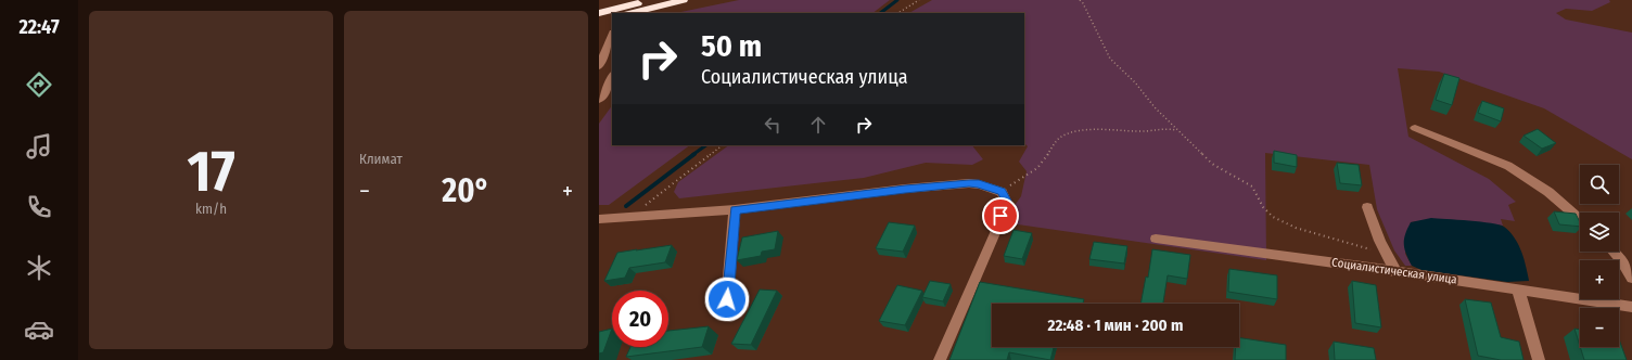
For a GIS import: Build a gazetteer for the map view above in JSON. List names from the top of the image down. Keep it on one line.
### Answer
{"streets":{"street":["Социалистическая улица"]},"page":{"tabs":"22:47","tile":[["17","km/h"],"Климат"],"turn":["50 m","Социалистическая улица"],"map_buttons":["+","−"],"heat":["−","20°","+"],"limit":"20","trip":"22:48 · 1 мин · 200 m"}}
